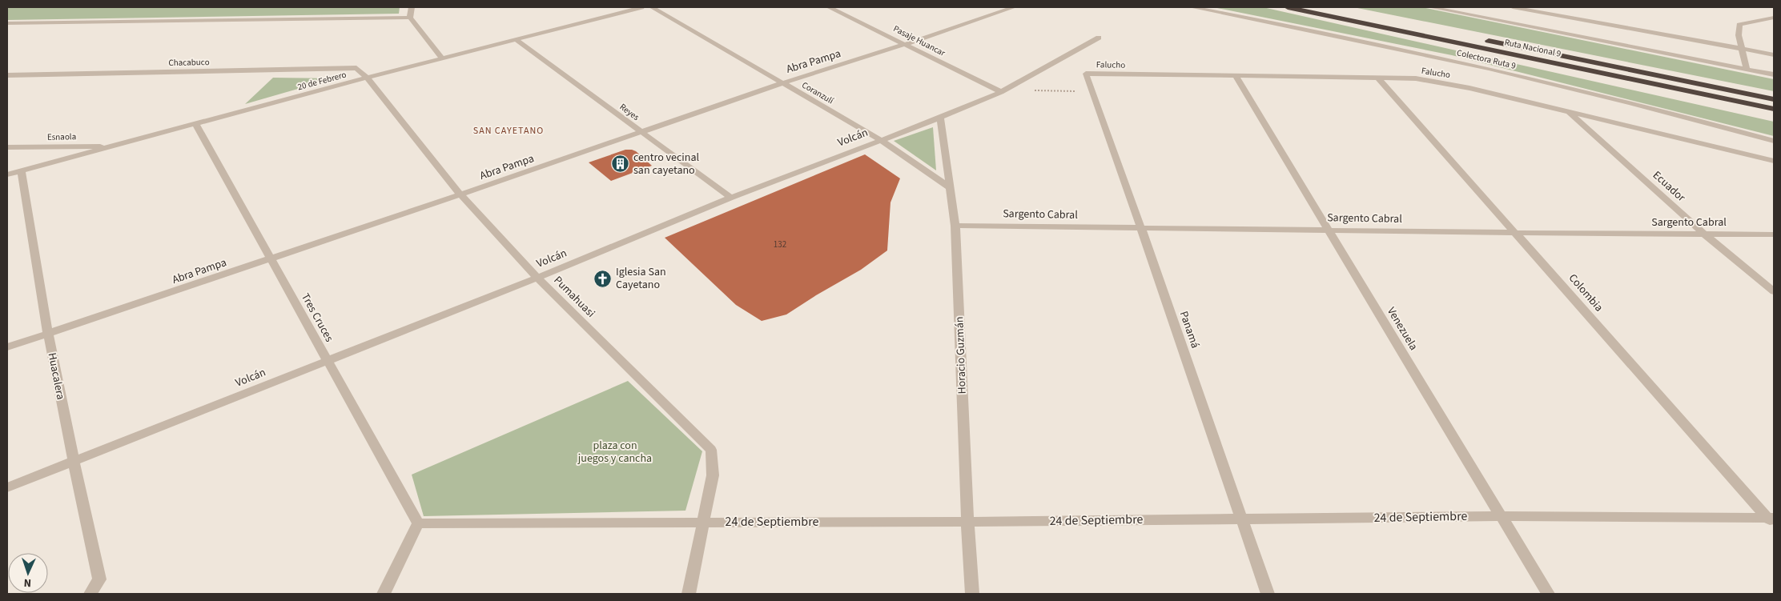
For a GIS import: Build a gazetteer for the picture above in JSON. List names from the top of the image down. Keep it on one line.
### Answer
{"streets":{"highway":["Ruta Nacional 9"],"street":["Pasaje Huancar","Colectora Ruta 9","Abra Pampa","Chacabuco","Falucho","20 de Febrero","Coranzulí","Reyes","Esnaola","Volcán","Ecuador","Sargento Cabral","Colombia","Pumahuasi","Tres Cruces","Venezuela","Panamá","Horacio Guzmán","Huacalera","24 de Septiembre"]},"crossings":[["Pasaje Huancar","Abra Pampa"],["Pasaje Huancar","Volcán"],["Abra Pampa","Coranzulí"],["Abra Pampa","Reyes"],["Abra Pampa","Pumahuasi"],["Abra Pampa","Tres Cruces"],["Abra Pampa","Huacalera"],["Chacabuco","20 de Febrero"],["Chacabuco","Pumahuasi"],["Falucho","Ecuador"],["Falucho","Colombia"],["Falucho","Venezuela"],["Falucho","Panamá"],["20 de Febrero","Reyes"],["20 de Febrero","Esnaola"],["20 de Febrero","Pumahuasi"],["20 de Febrero","Tres Cruces"],["20 de Febrero","Huacalera"],["Coranzulí","Volcán"],["Coranzulí","Horacio Guzmán"],["Reyes","Volcán"],["Volcán","Pumahuasi"],["Volcán","Tres Cruces"],["Volcán","Horacio Guzmán"],["Volcán","Huacalera"],["Ecuador","Sargento Cabral"],["Sargento Cabral","Colombia"],["Sargento Cabral","Venezuela"],["Sargento Cabral","Panamá"],["Sargento Cabral","Horacio Guzmán"],["Colombia","24 de Septiembre"],["Pumahuasi","24 de Septiembre"],["Tres Cruces","24 de Septiembre"],["Venezuela","24 de Septiembre"],["Panamá","24 de Septiembre"],["Horacio Guzmán","24 de Septiembre"]],"districts":["SAN CAYETANO"],"parks":["plaza con juegos y cancha"],"places":{"building":["centro vecinal san cayetano"],"church":["Iglesia San Cayetano"]},"house_numbers":["132"],"north":"bottom"}
